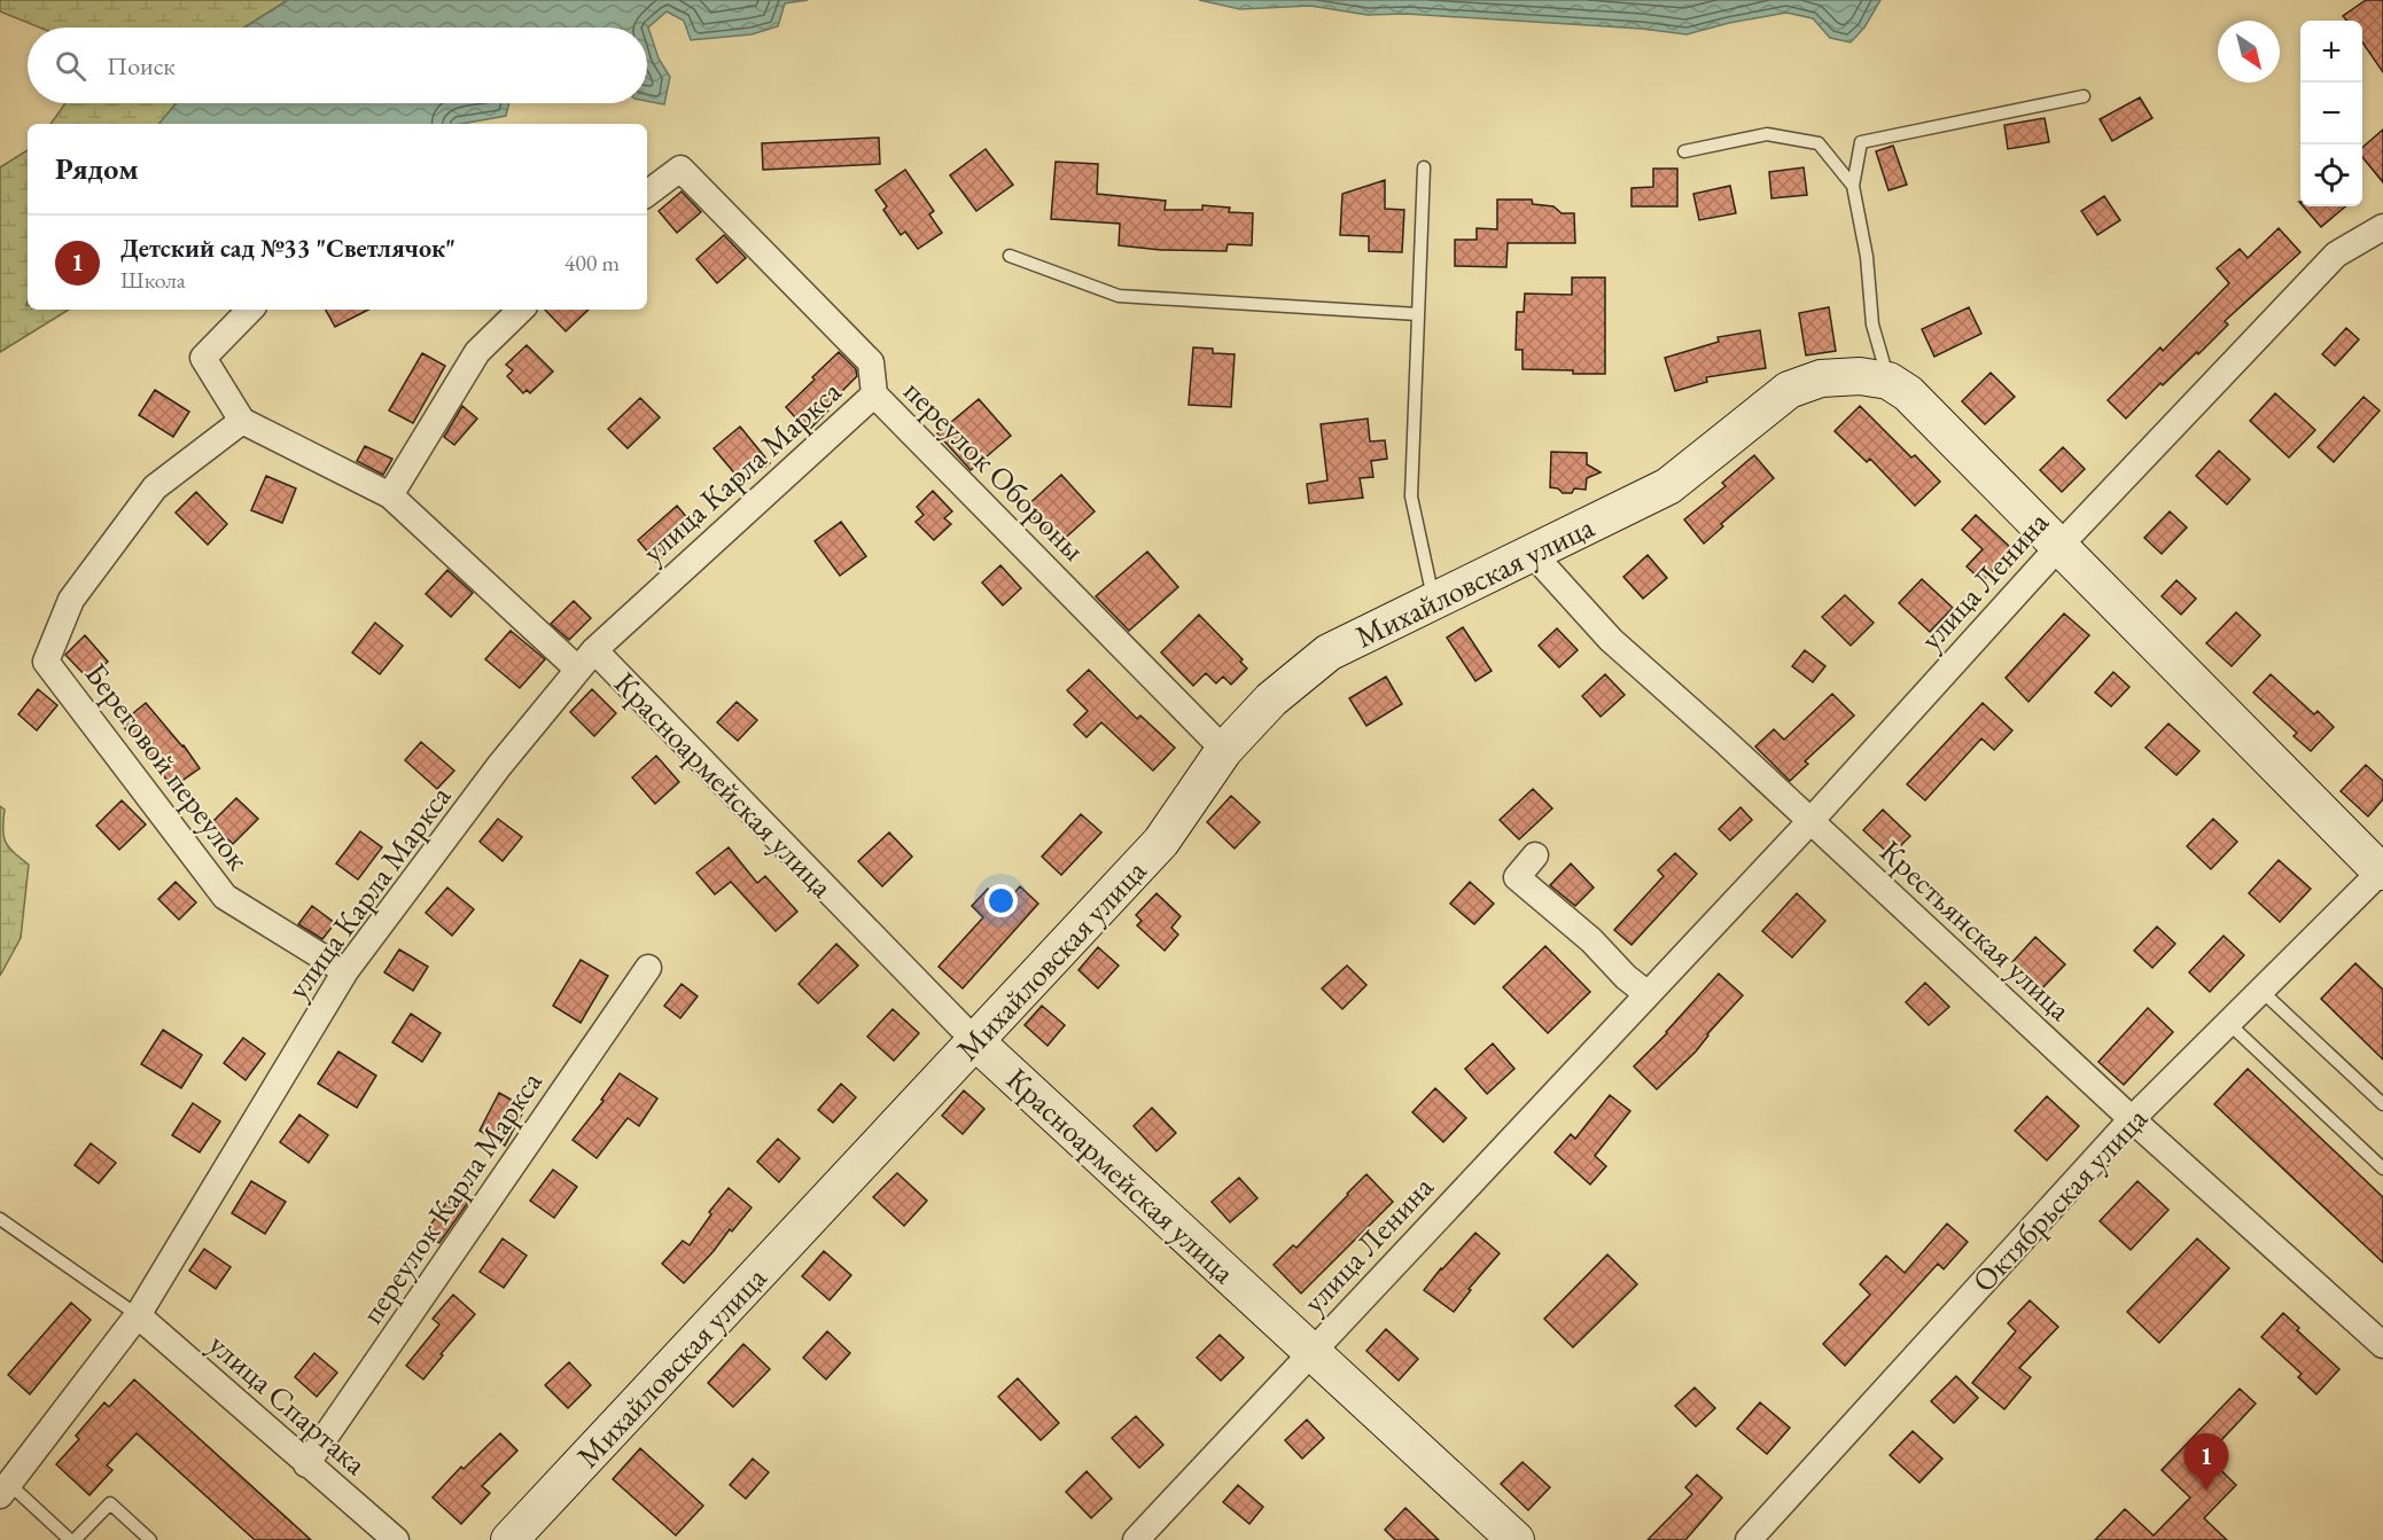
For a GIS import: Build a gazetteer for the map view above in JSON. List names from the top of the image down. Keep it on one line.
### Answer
{"streets":{"street":["переулок Обороны","улица Карла Маркса","улица Ленина","Михайловская улица","Береговой переулок","Красноармейская улица","Крестьянская улица","переулок Карла Маркса","Октябрьская улица","улица Спартака"]},"crossings":[["переулок Обороны","улица Карла Маркса"],["переулок Обороны","Михайловская улица"],["улица Карла Маркса","Береговой переулок"],["улица Карла Маркса","Красноармейская улица"],["улица Карла Маркса","улица Спартака"],["улица Ленина","Красноармейская улица"],["улица Ленина","Крестьянская улица"],["Михайловская улица","Красноармейская улица"],["Михайловская улица","Крестьянская улица"],["Береговой переулок","Красноармейская улица"],["Крестьянская улица","Октябрьская улица"],["переулок Карла Маркса","улица Спартака"]],"north":"bottom right","page":{"map_buttons":["+","−"],"search":"Поиск","heading":"Рядом","list":[{"mark":"1","name":"Детский сад №33 \"Светлячок\"","note":"Школа","value":"400 m"}],"pins":"1"}}
